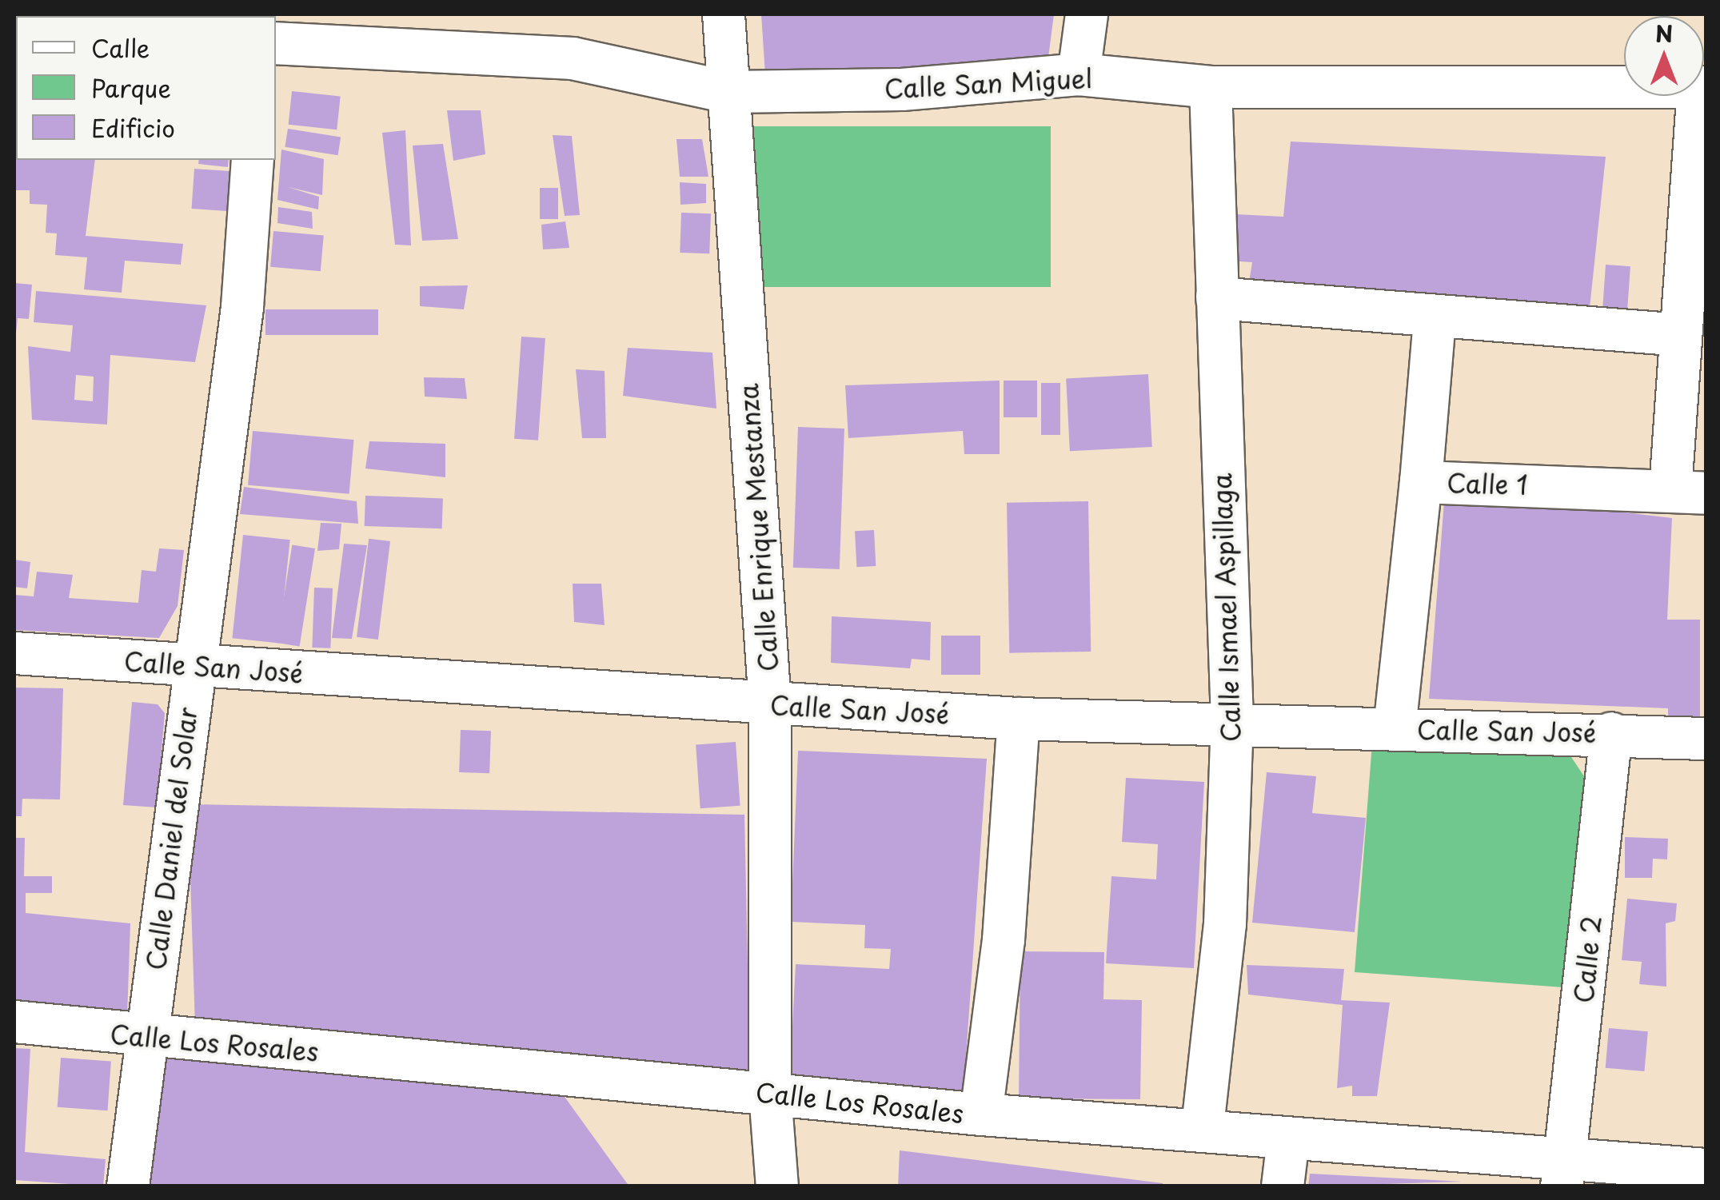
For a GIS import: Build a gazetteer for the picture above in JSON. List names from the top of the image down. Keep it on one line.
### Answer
{"streets":{"street":["Calle San Miguel","Calle 1","Calle Enrique Mestanza","Calle Ismael Aspillaga","Calle San José","Calle Daniel del Solar","Calle 2","Calle Los Rosales"]},"crossings":[["Calle San Miguel","Calle Enrique Mestanza"],["Calle San Miguel","Calle Ismael Aspillaga"],["Calle 1","Calle San José"],["Calle Enrique Mestanza","Calle San José"],["Calle Enrique Mestanza","Calle Los Rosales"],["Calle Ismael Aspillaga","Calle San José"],["Calle Ismael Aspillaga","Calle Los Rosales"],["Calle San José","Calle Daniel del Solar"],["Calle San José","Calle 2"],["Calle Daniel del Solar","Calle Los Rosales"],["Calle 2","Calle Los Rosales"]],"legend":["Calle","Parque","Edificio"],"north":"top"}
